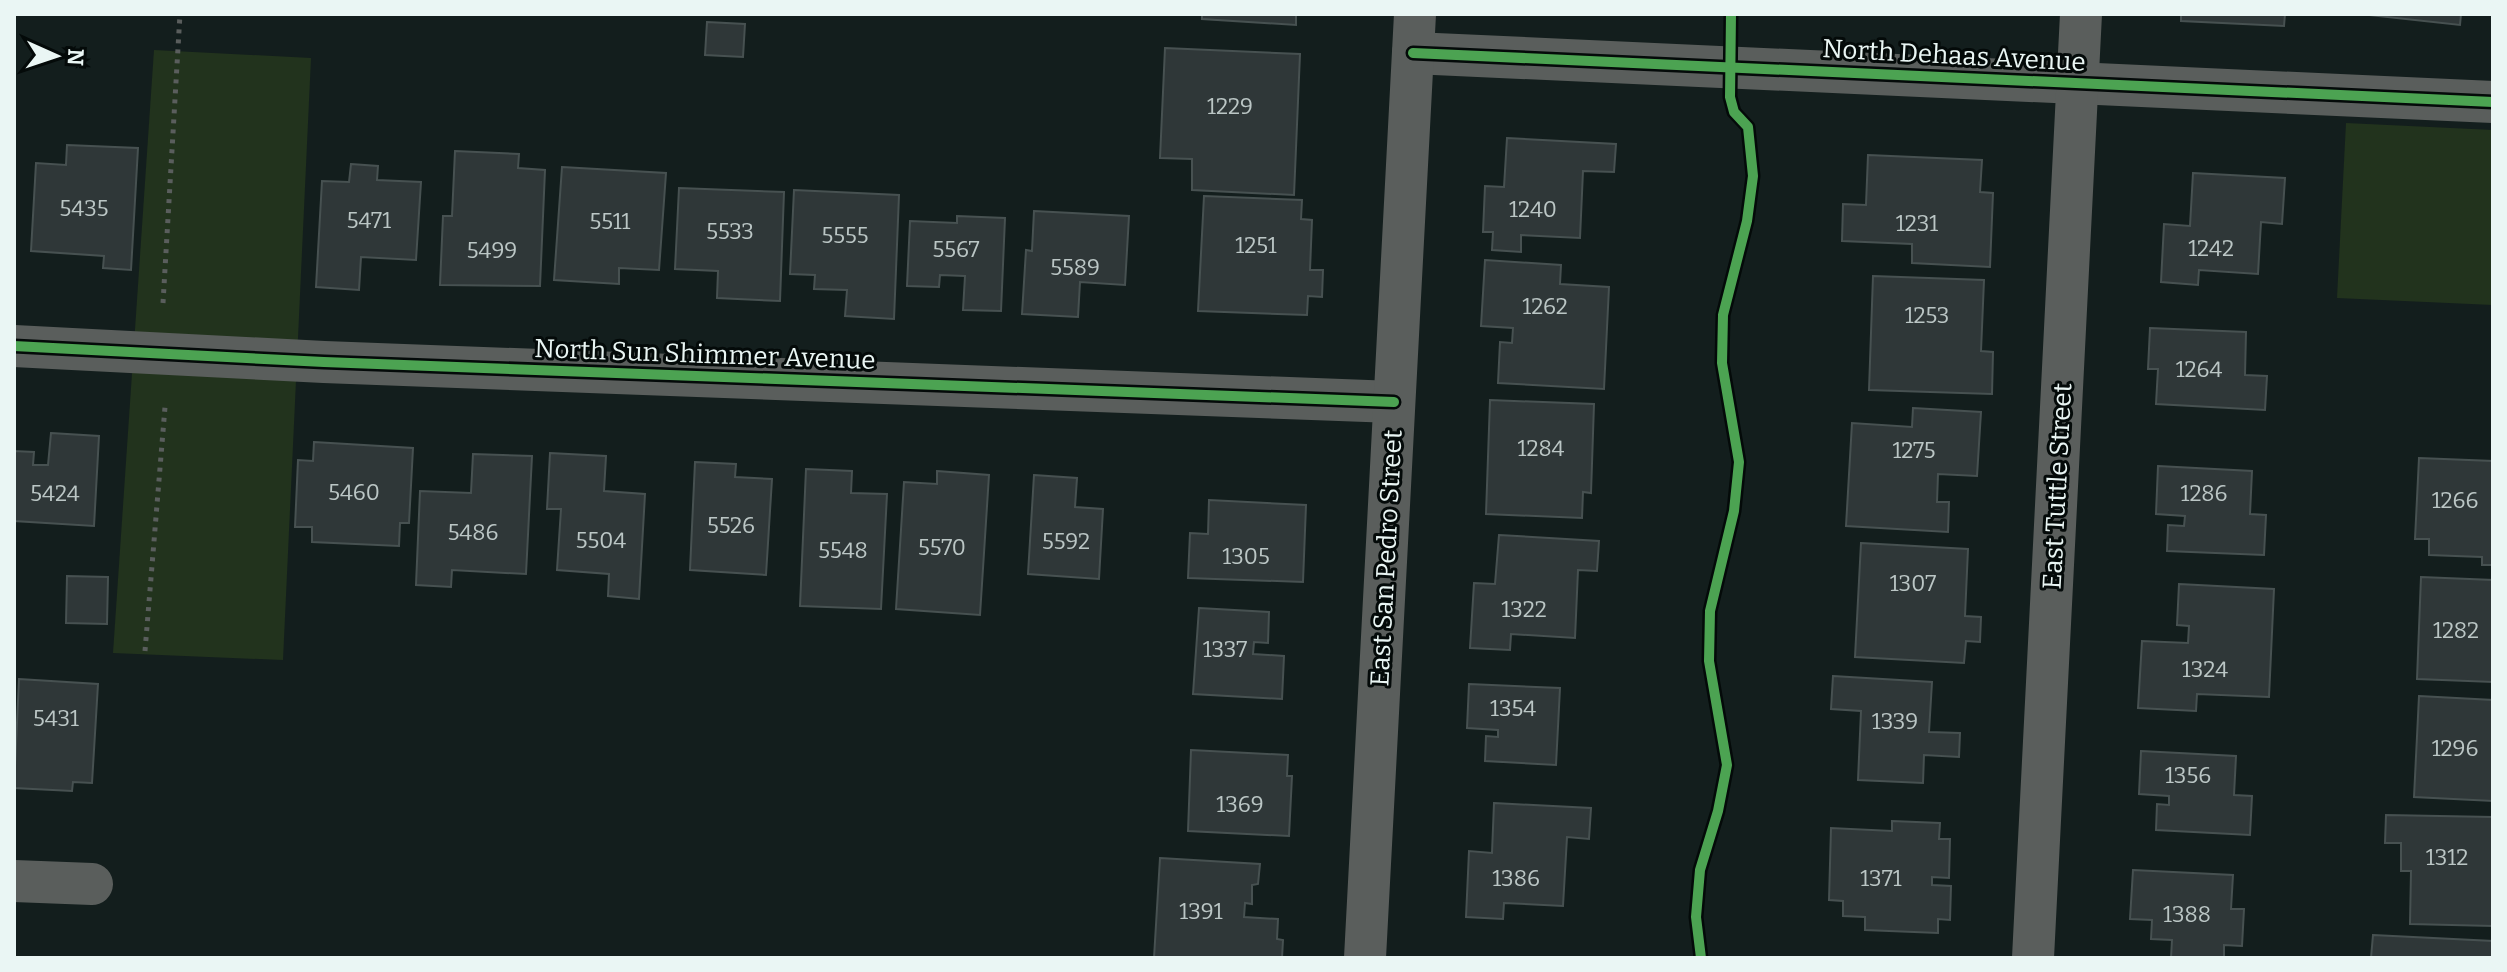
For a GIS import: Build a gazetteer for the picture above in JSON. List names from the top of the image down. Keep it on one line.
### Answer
{"streets":{"street":["North Dehaas Avenue","North Sun Shimmer Avenue","East Tuttle Street","East San Pedro Street"]},"crossings":[["North Dehaas Avenue","East Tuttle Street"],["North Dehaas Avenue","East San Pedro Street"],["North Sun Shimmer Avenue","East San Pedro Street"]],"house_numbers":["1229","5435","1240","5471","5511","1231","5533","5555","1251","1242","5567","5499","5589","1262","1253","1264","1284","1275","5460","5424","1286","1266","5526","5486","5504","5592","5570","5548","1305","1307","1322","1282","1337","1324","1354","5431","1339","1296","1356","1369","1312","1386","1371","1391","1388"],"north":"right"}
